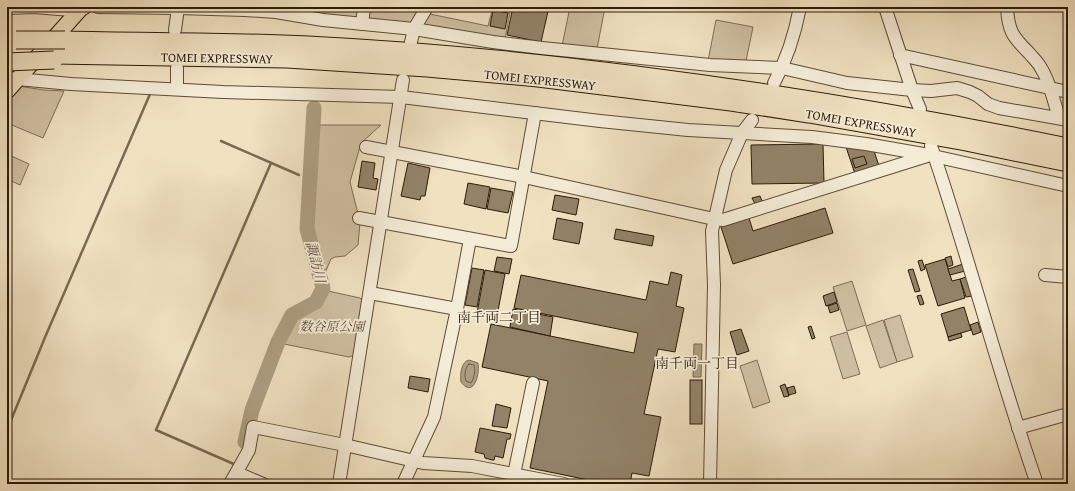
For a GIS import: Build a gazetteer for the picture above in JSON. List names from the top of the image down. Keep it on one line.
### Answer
{"streets":{"highway":["TOMEI EXPRESSWAY"]},"districts":["南千両二丁目","南千両一丁目"],"water":["諏訪川"],"parks":["数谷原公園"]}
